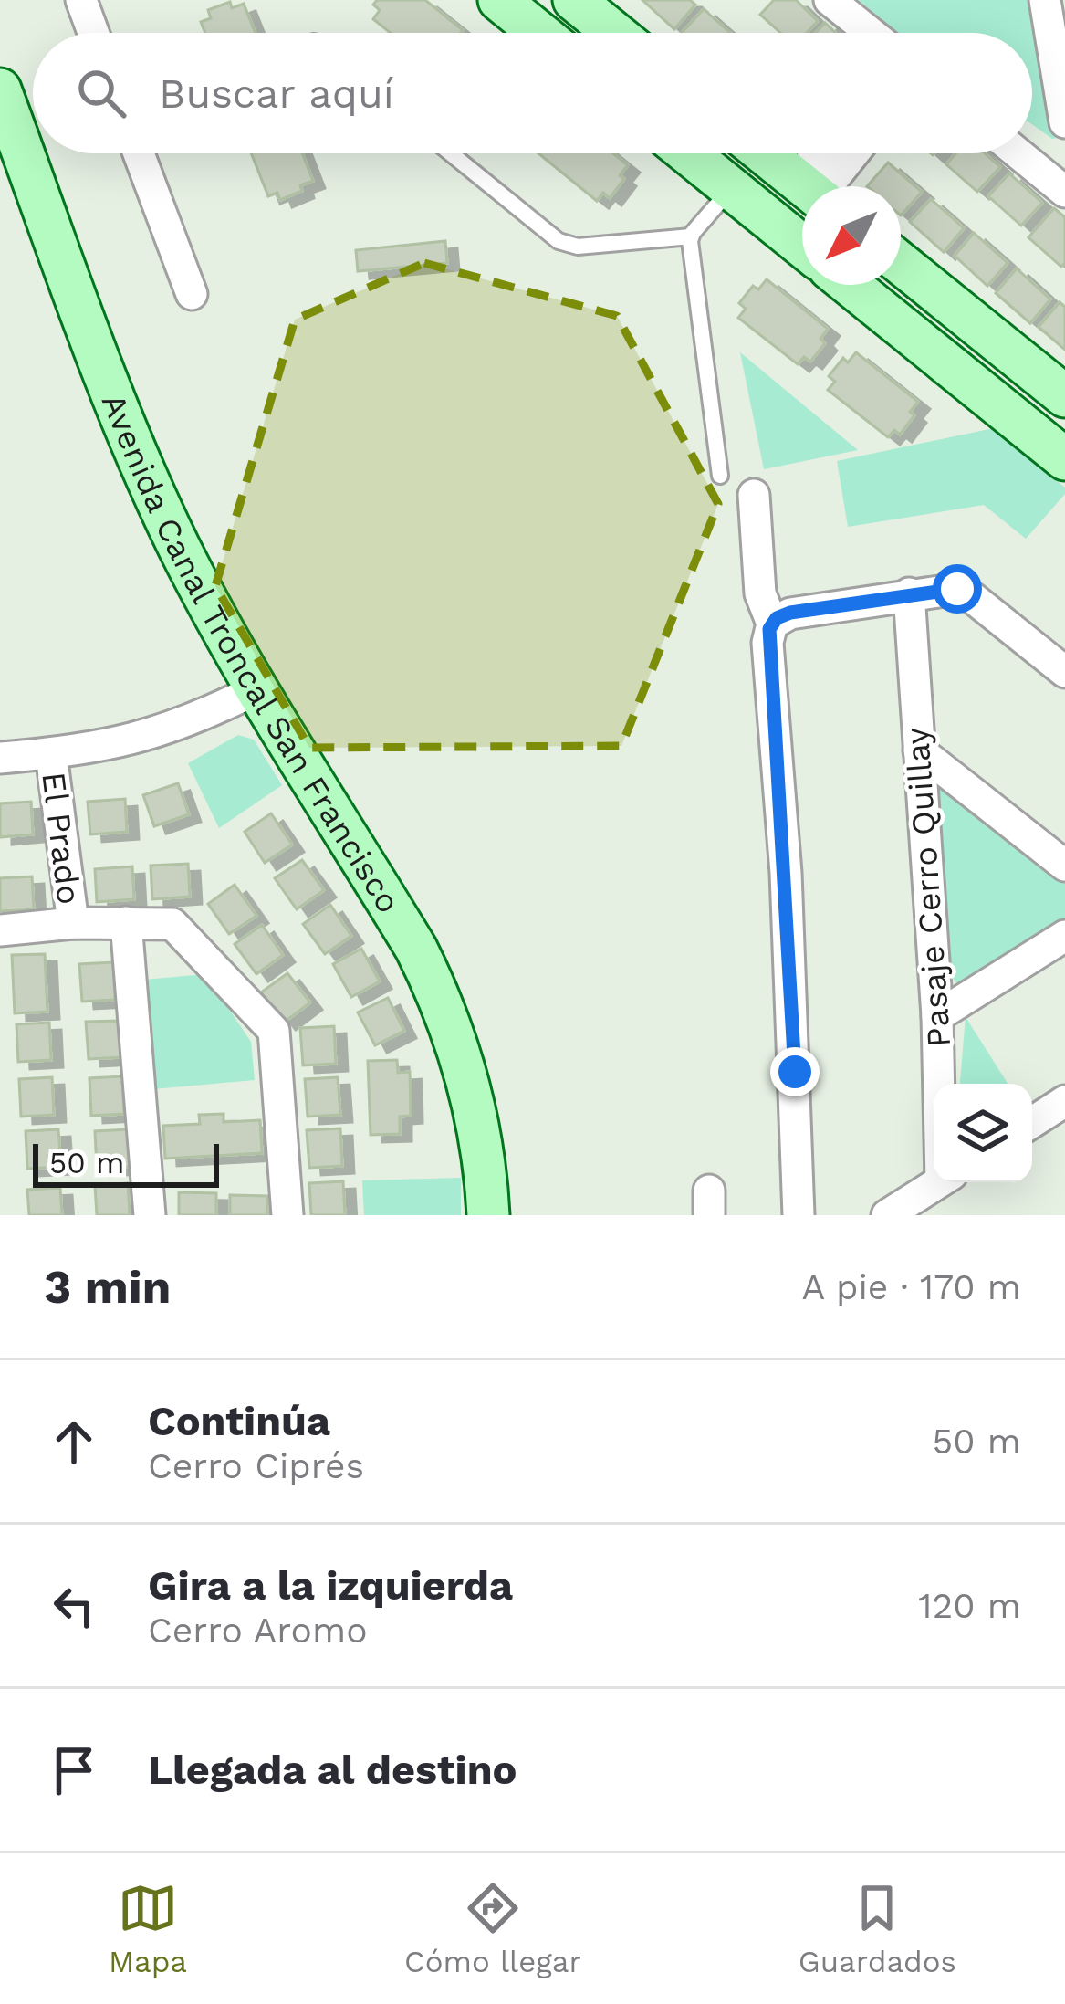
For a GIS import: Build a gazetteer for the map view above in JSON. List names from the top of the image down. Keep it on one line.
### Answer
{"streets":{"street":["Avenida Canal Troncal San Francisco","El Prado","Pasaje Cerro Quillay"]},"scale_bar":"50 m","north":"bottom left","page":{"search":"Buscar aquí","scale":"50 m","heading":["3 min","A pie · 170 m"],"list":[["Continúa","Cerro Ciprés","50 m"],["Gira a la izquierda","Cerro Aromo","120 m"],"Llegada al destino"],"nav":["Mapa","Cómo llegar","Guardados"]}}
